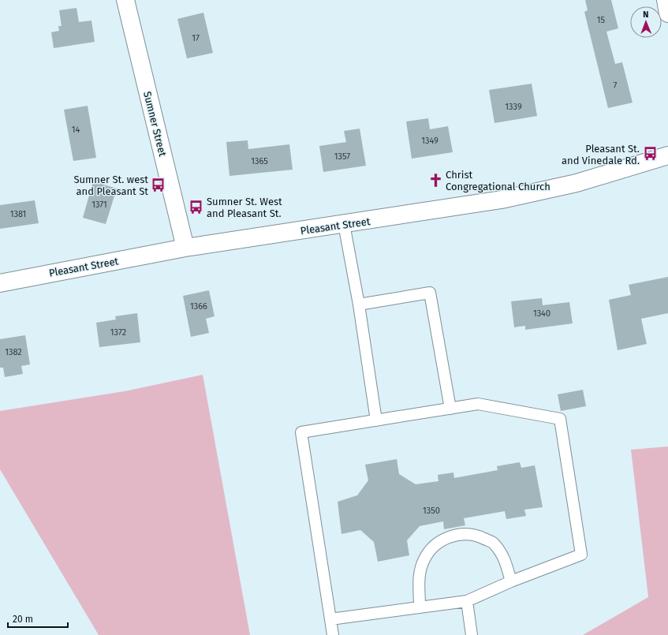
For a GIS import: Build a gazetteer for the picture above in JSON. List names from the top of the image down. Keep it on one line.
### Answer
{"streets":{"main road":["Sumner Street","Pleasant Street"]},"crossings":[["Sumner Street","Pleasant Street"]],"places":{"bus stop":["Pleasant St. and Vinedale Rd.","Sumner St. west and Pleasant St","Sumner St. West and Pleasant St."],"church":["Christ Congregational Church"]},"house_numbers":["15","17","7","1339","14","1349","1357","1365","1371","1381","1366","1340","1372","1382","1350"],"scale_bar":"20 m","north":"top"}
